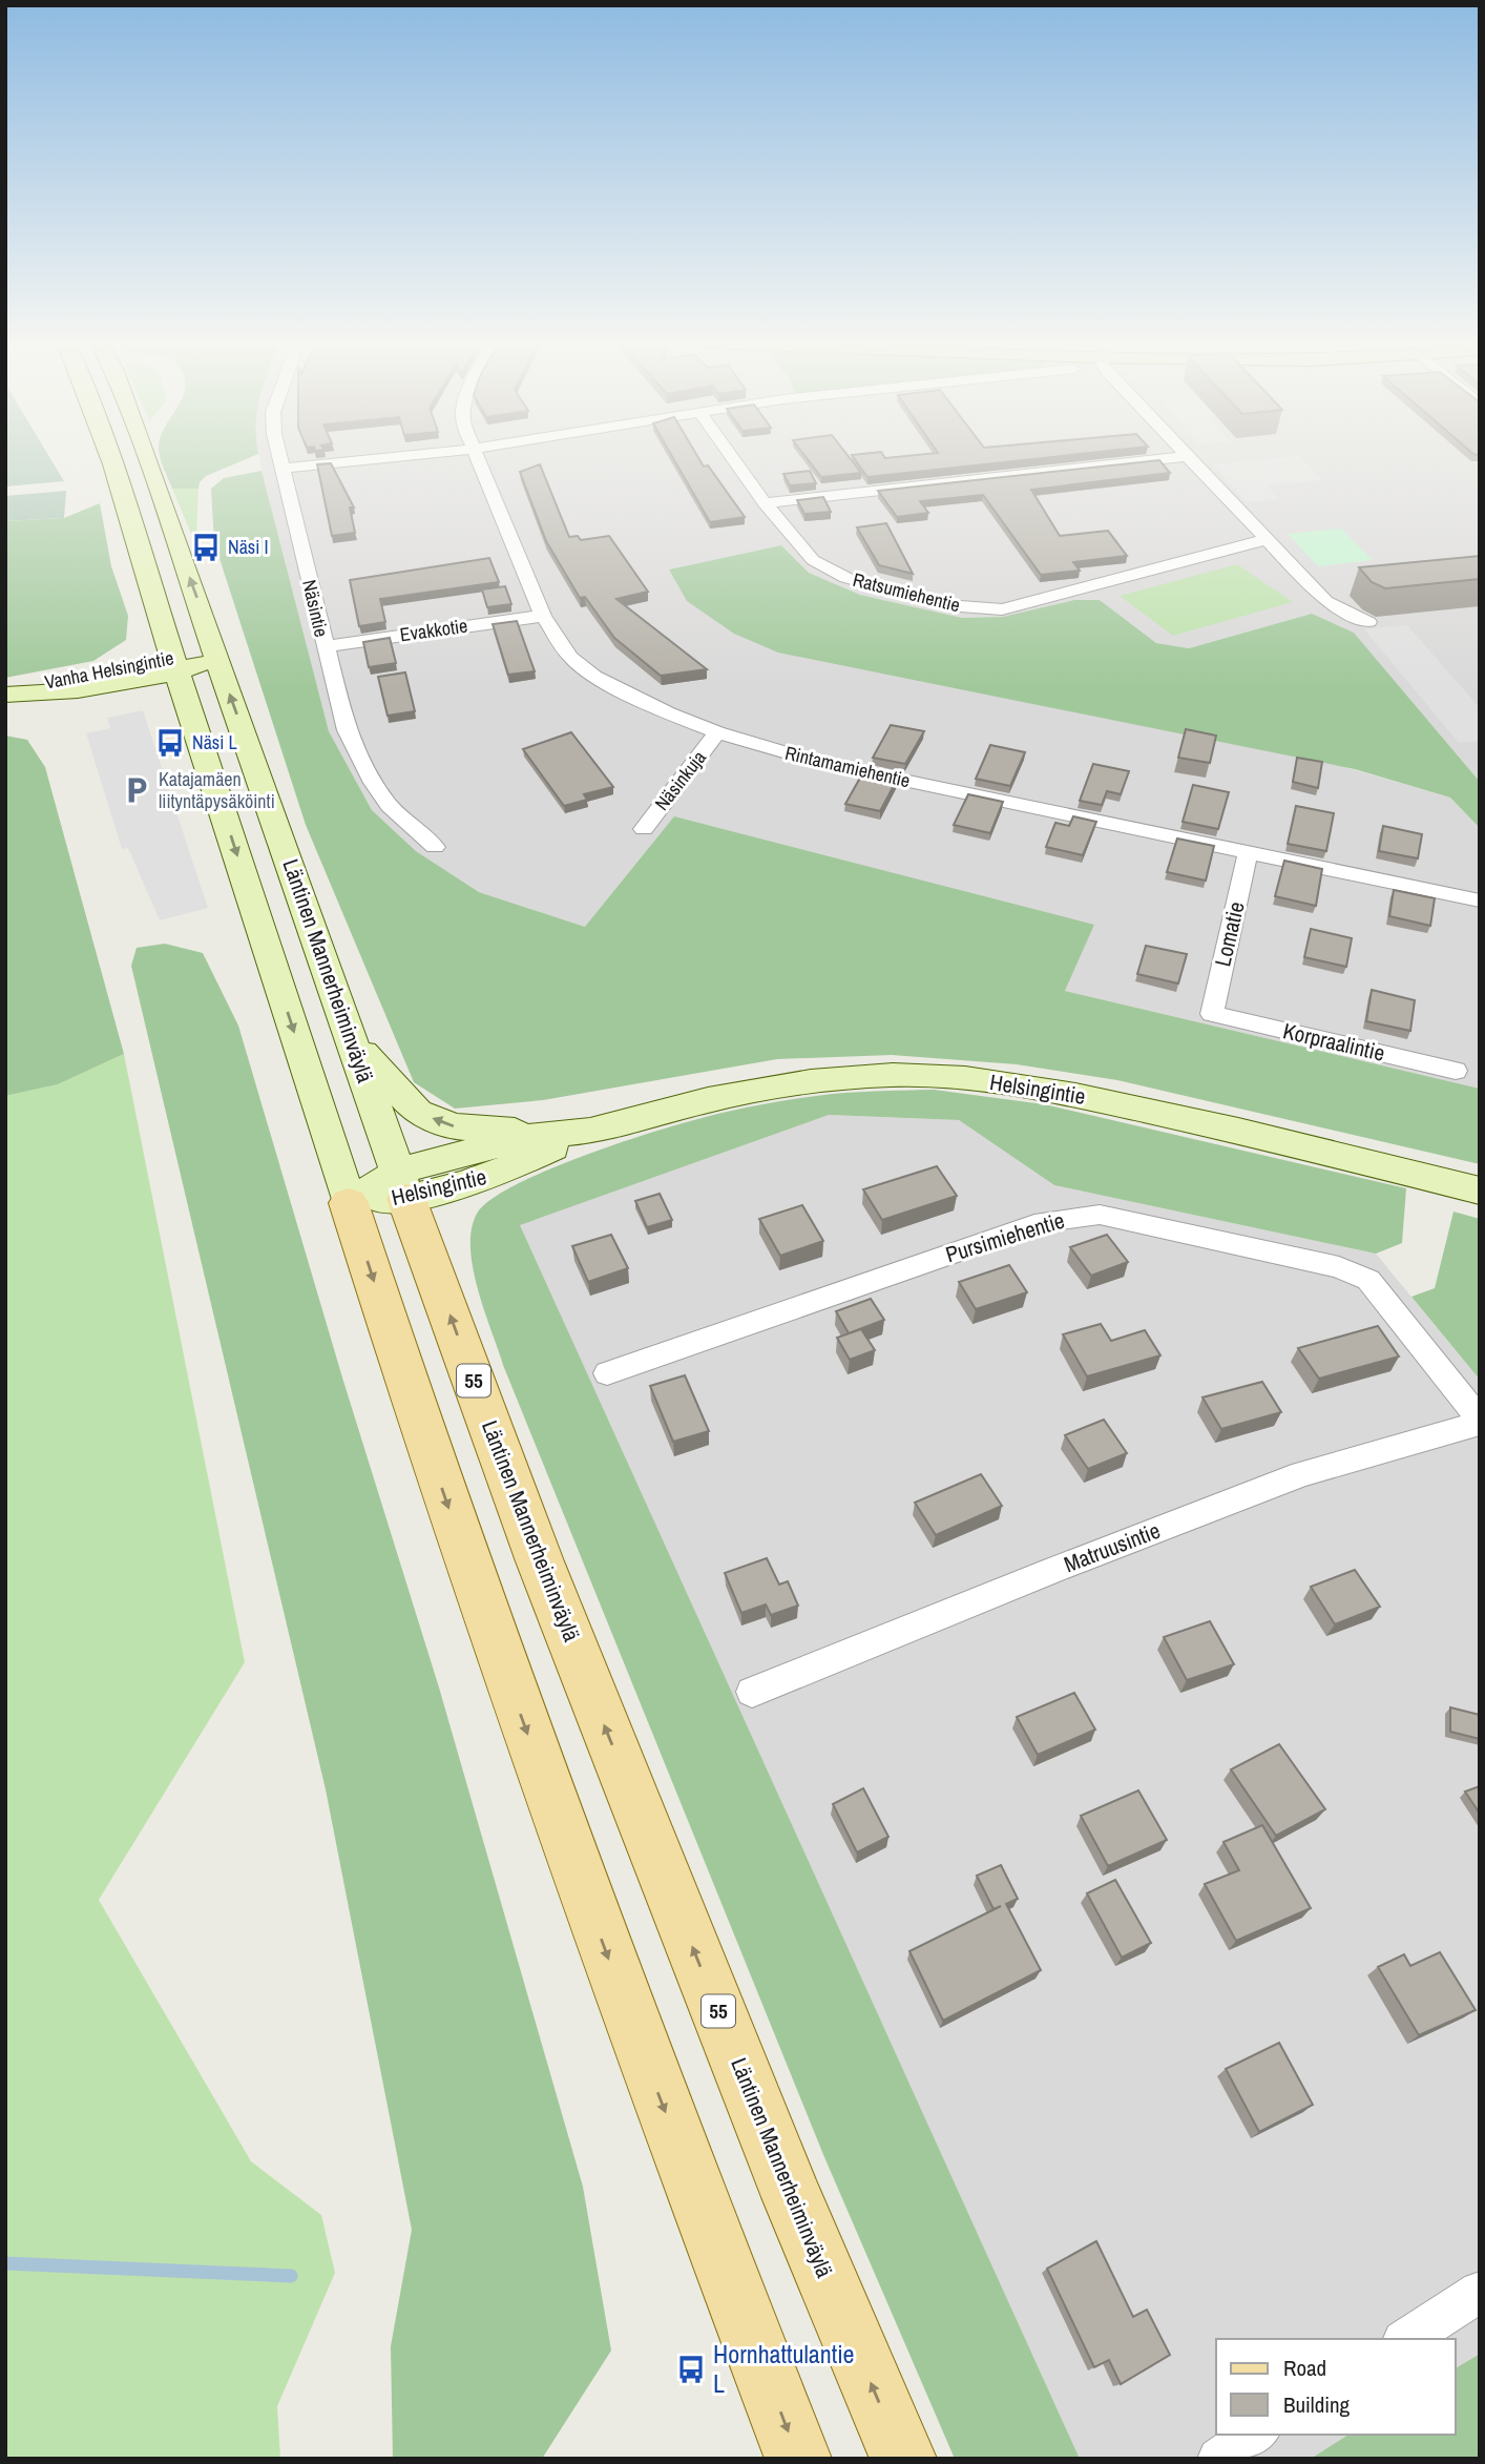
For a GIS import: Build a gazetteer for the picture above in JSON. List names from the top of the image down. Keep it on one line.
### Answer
{"streets":{"main road":["Vanha Helsingintie","Läntinen Mannerheiminväylä","Helsingintie","55"],"street":["Ratsumiehentie","Näsintie","Evakkotie","Rintamamiehentie","Näsinkuja","Lomatie","Korpraalintie","Pursimiehentie","Matruusintie"]},"crossings":[["Näsintie","Evakkotie"],["Evakkotie","Rintamamiehentie"],["Vanha Helsingintie","Läntinen Mannerheiminväylä"],["Rintamamiehentie","Näsinkuja"],["Rintamamiehentie","Lomatie"],["Lomatie","Korpraalintie"],["Läntinen Mannerheiminväylä","Helsingintie"],["Pursimiehentie","Matruusintie"]],"places":{"bus stop":["Näsi I","Näsi L","Hornhattulantie L"],"parking":["Katajamäen liityntäpysäköinti"]},"legend":["Road","Building"]}
